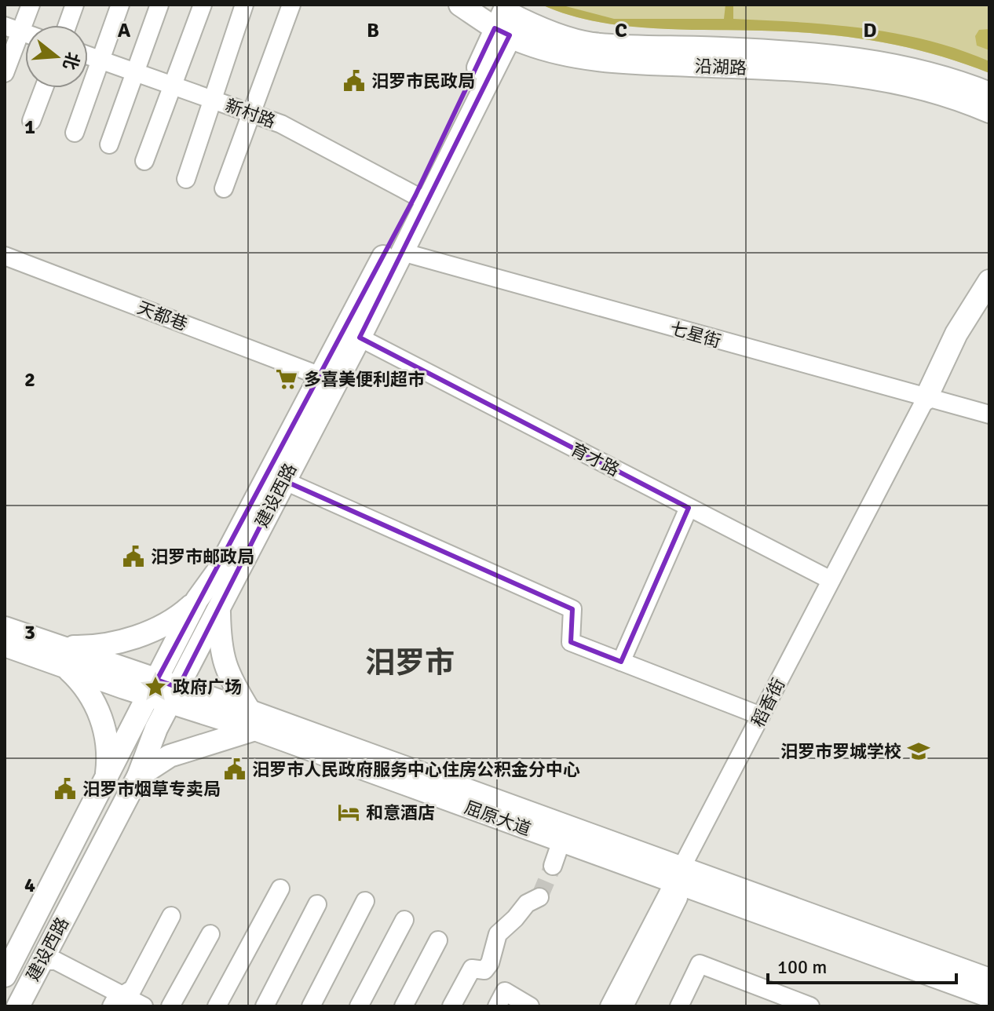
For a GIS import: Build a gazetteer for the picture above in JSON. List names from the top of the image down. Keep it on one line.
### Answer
{"streets":{"main road":["沿湖路","建设西路","屈原大道"],"street":["新村路","天都巷","七星街","育才路","稻香街"]},"crossings":[["沿湖路","建设西路"],["新村路","建设西路"],["天都巷","建设西路"],["七星街","建设西路"],["七星街","稻香街"],["育才路","建设西路"],["育才路","稻香街"],["建设西路","屈原大道"],["稻香街","屈原大道"]],"districts":["汨罗市"],"places":{"public building":["汨罗市民政局","汨罗市邮政局","汨罗市人民政府服务中心住房公积金分中心","汨罗市烟草专卖局"],"supermarket":["多喜美便利超市"],"place":["政府广场"],"school or university":["汨罗市罗城学校"],"hotel":["和意酒店"]},"scale_bar":"100 m","north":"right","grid":{"columns":["A","B","C","D"],"rows":["1","2","3","4"]}}
